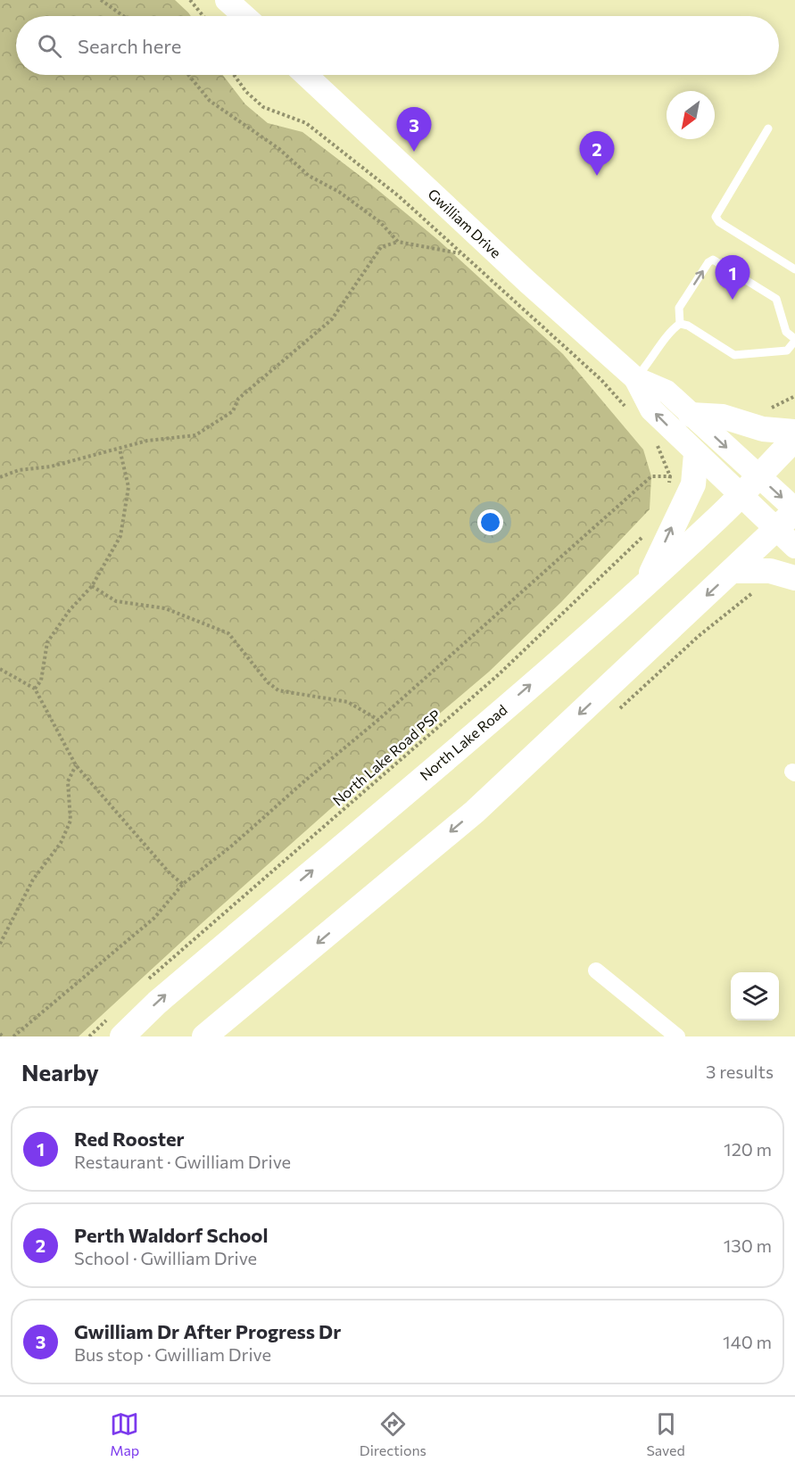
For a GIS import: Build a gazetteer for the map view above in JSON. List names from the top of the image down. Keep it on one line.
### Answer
{"streets":{"main road":["North Lake Road"],"street":["Gwilliam Drive"],"path":["North Lake Road PSP"]},"crossings":[["Gwilliam Drive","North Lake Road"]],"north":"bottom left","page":{"search":"Search here","pins":["3","2","1"],"heading":["Nearby","3 results"],"list":[{"mark":"1","name":"Red Rooster","note":"Restaurant · Gwilliam Drive","value":"120 m"},{"mark":"2","name":"Perth Waldorf School","note":"School · Gwilliam Drive","value":"130 m"},{"mark":"3","name":"Gwilliam Dr After Progress Dr","note":"Bus stop · Gwilliam Drive","value":"140 m"}],"nav":["Map","Directions","Saved"]}}
